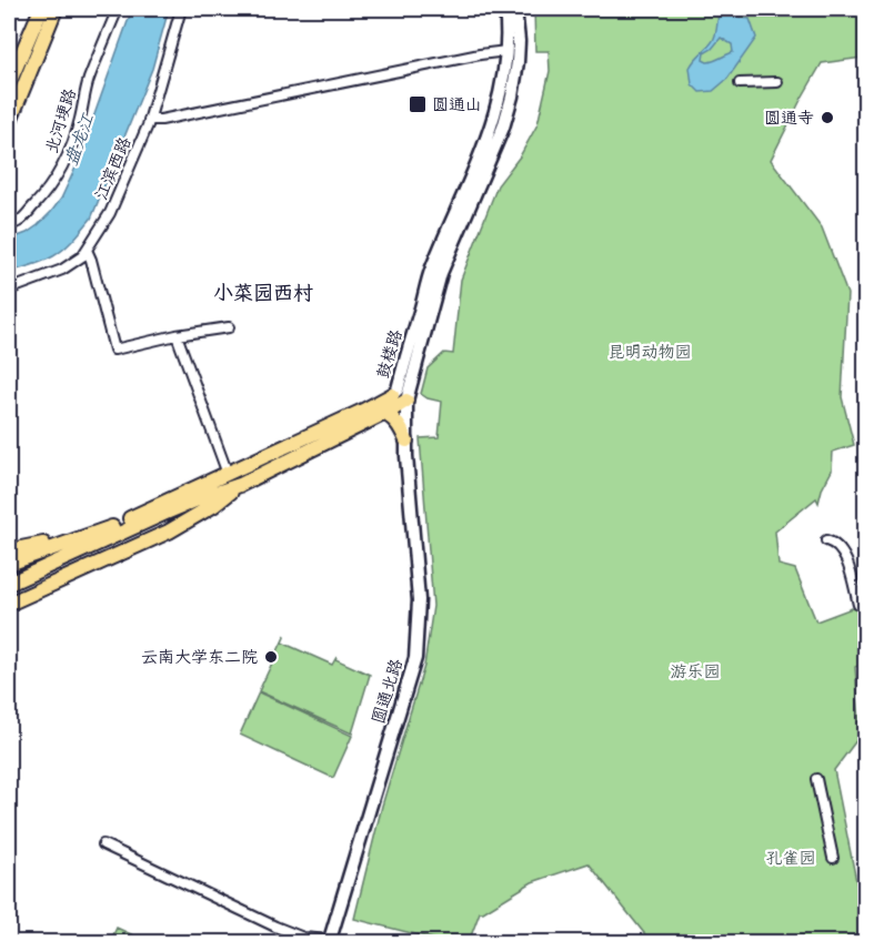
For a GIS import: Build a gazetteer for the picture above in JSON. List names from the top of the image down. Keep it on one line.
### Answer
{"streets":{"main road":["鼓楼路","圆通北路"],"street":["北河埂路","江滨西路"]},"crossings":[["鼓楼路","圆通北路"]],"districts":["小菜园西村"],"water":["盘龙江"],"parks":["昆明动物园","游乐园","孔雀园"],"places":{"transit":["圆通山"],"other":["圆通寺","云南大学东二院"]}}
